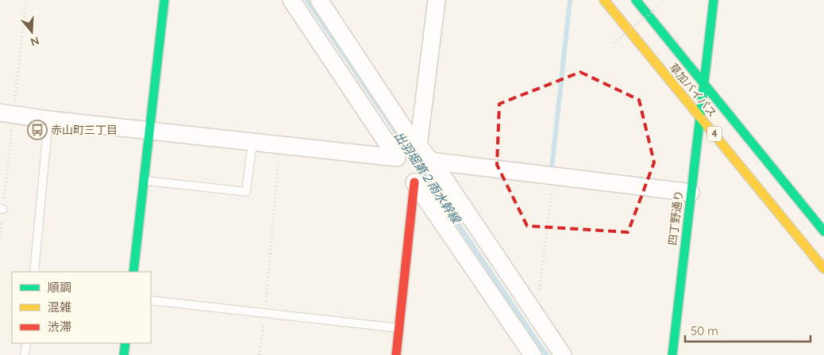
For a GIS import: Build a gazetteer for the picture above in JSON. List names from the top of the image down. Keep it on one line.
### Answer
{"streets":{"main road":["草加バイパス","4","四丁野通り"]},"crossings":[["草加バイパス","四丁野通り"]],"water":["出羽堀第２雨水幹線"],"places":{"bus stop":["赤山町三丁目"]},"legend":["順調","混雑","渋滞"],"scale_bar":"50 m","north":"bottom"}
